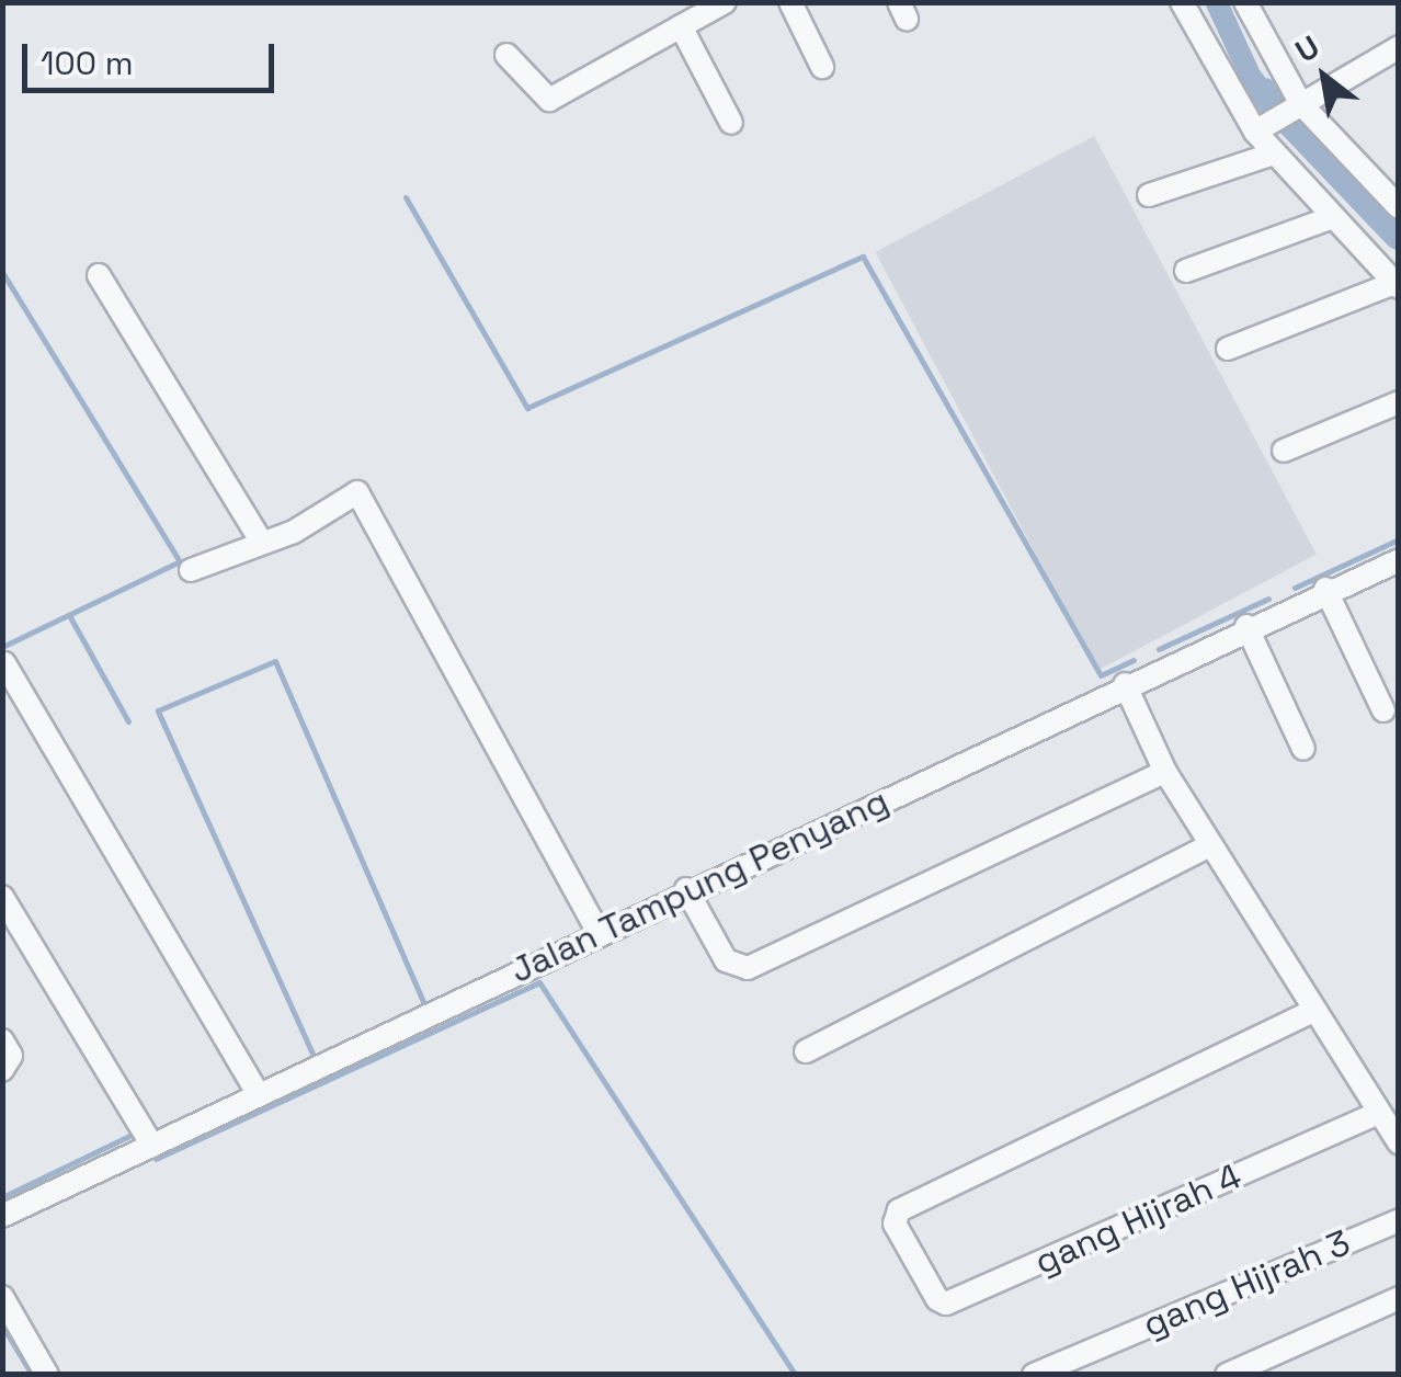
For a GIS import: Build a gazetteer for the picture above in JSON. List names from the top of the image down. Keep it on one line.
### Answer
{"streets":{"street":["Jalan Tampung Penyang","gang Hijrah 4","gang Hijrah 3"]},"scale_bar":"100 m","north":"top left"}
